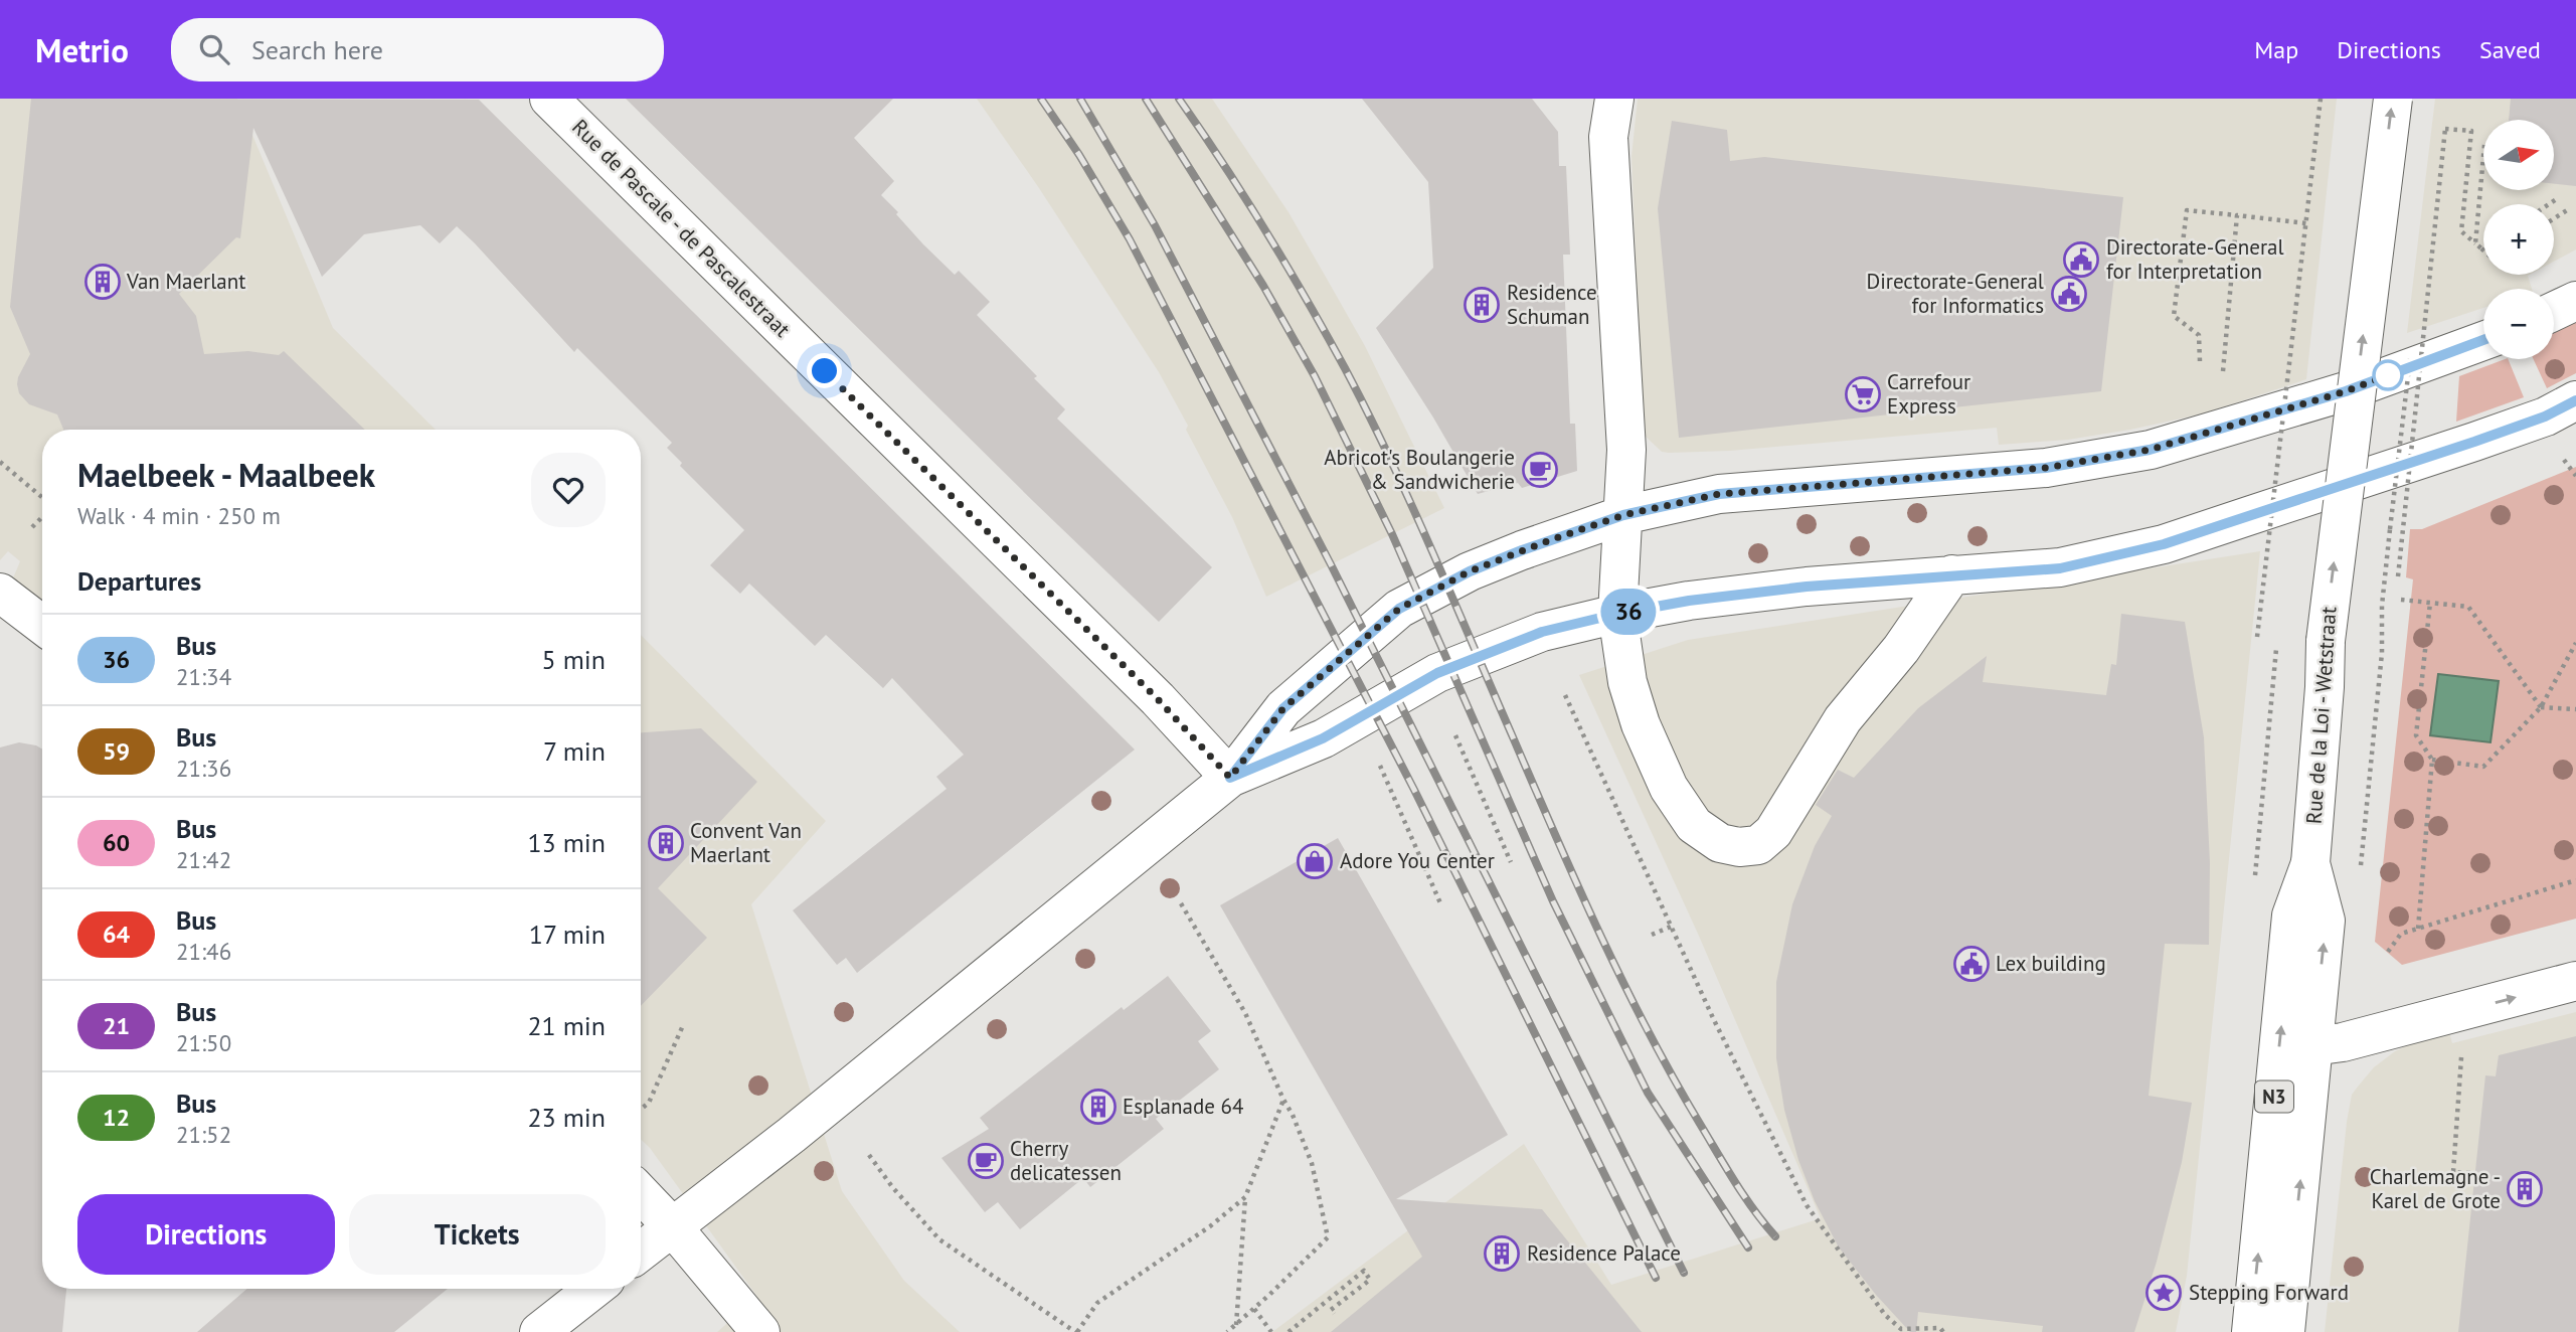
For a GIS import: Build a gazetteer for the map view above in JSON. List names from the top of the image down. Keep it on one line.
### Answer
{"streets":{"main road":["Rue de Pascale - de Pascalestraat","Rue de la Loi - Wetstraat","N3"]},"crossings":[["Rue de la Loi - Wetstraat","N3"]],"places":{"public building":["Directorate-General for Interpretation","Directorate-General for Informatics","Lex building"],"building":["Van Maerlant","Residence Schuman","Convent Van Maerlant","Esplanade 64","Charlemagne - Karel de Grote","Residence Palace"],"supermarket":["Carrefour Express"],"cafe":["Abricot's Boulangerie & Sandwicherie","Cherry delicatessen"],"shop":["Adore You Center"],"place":["Stepping Forward"]},"lines":["bus line 36"],"north":"right","page":{"header":"Metrio","search":"Search here","nav":["Map","Directions","Saved"],"on_map":"36","map_buttons":["+","−"],"heading":[["Maelbeek - Maalbeek","Walk · 4 min · 250 m"],"Departures"],"list":[{"mark":"36","name":"Bus","note":"21:34","value":"5 min"},{"mark":"59","name":"Bus","note":"21:36","value":"7 min"},{"mark":"60","name":"Bus","note":"21:42","value":"13 min"},{"mark":"64","name":"Bus","note":"21:46","value":"17 min"},{"mark":"21","name":"Bus","note":"21:50","value":"21 min"},{"mark":"12","name":"Bus","note":"21:52","value":"23 min"}],"buttons":["Directions","Tickets"]}}
